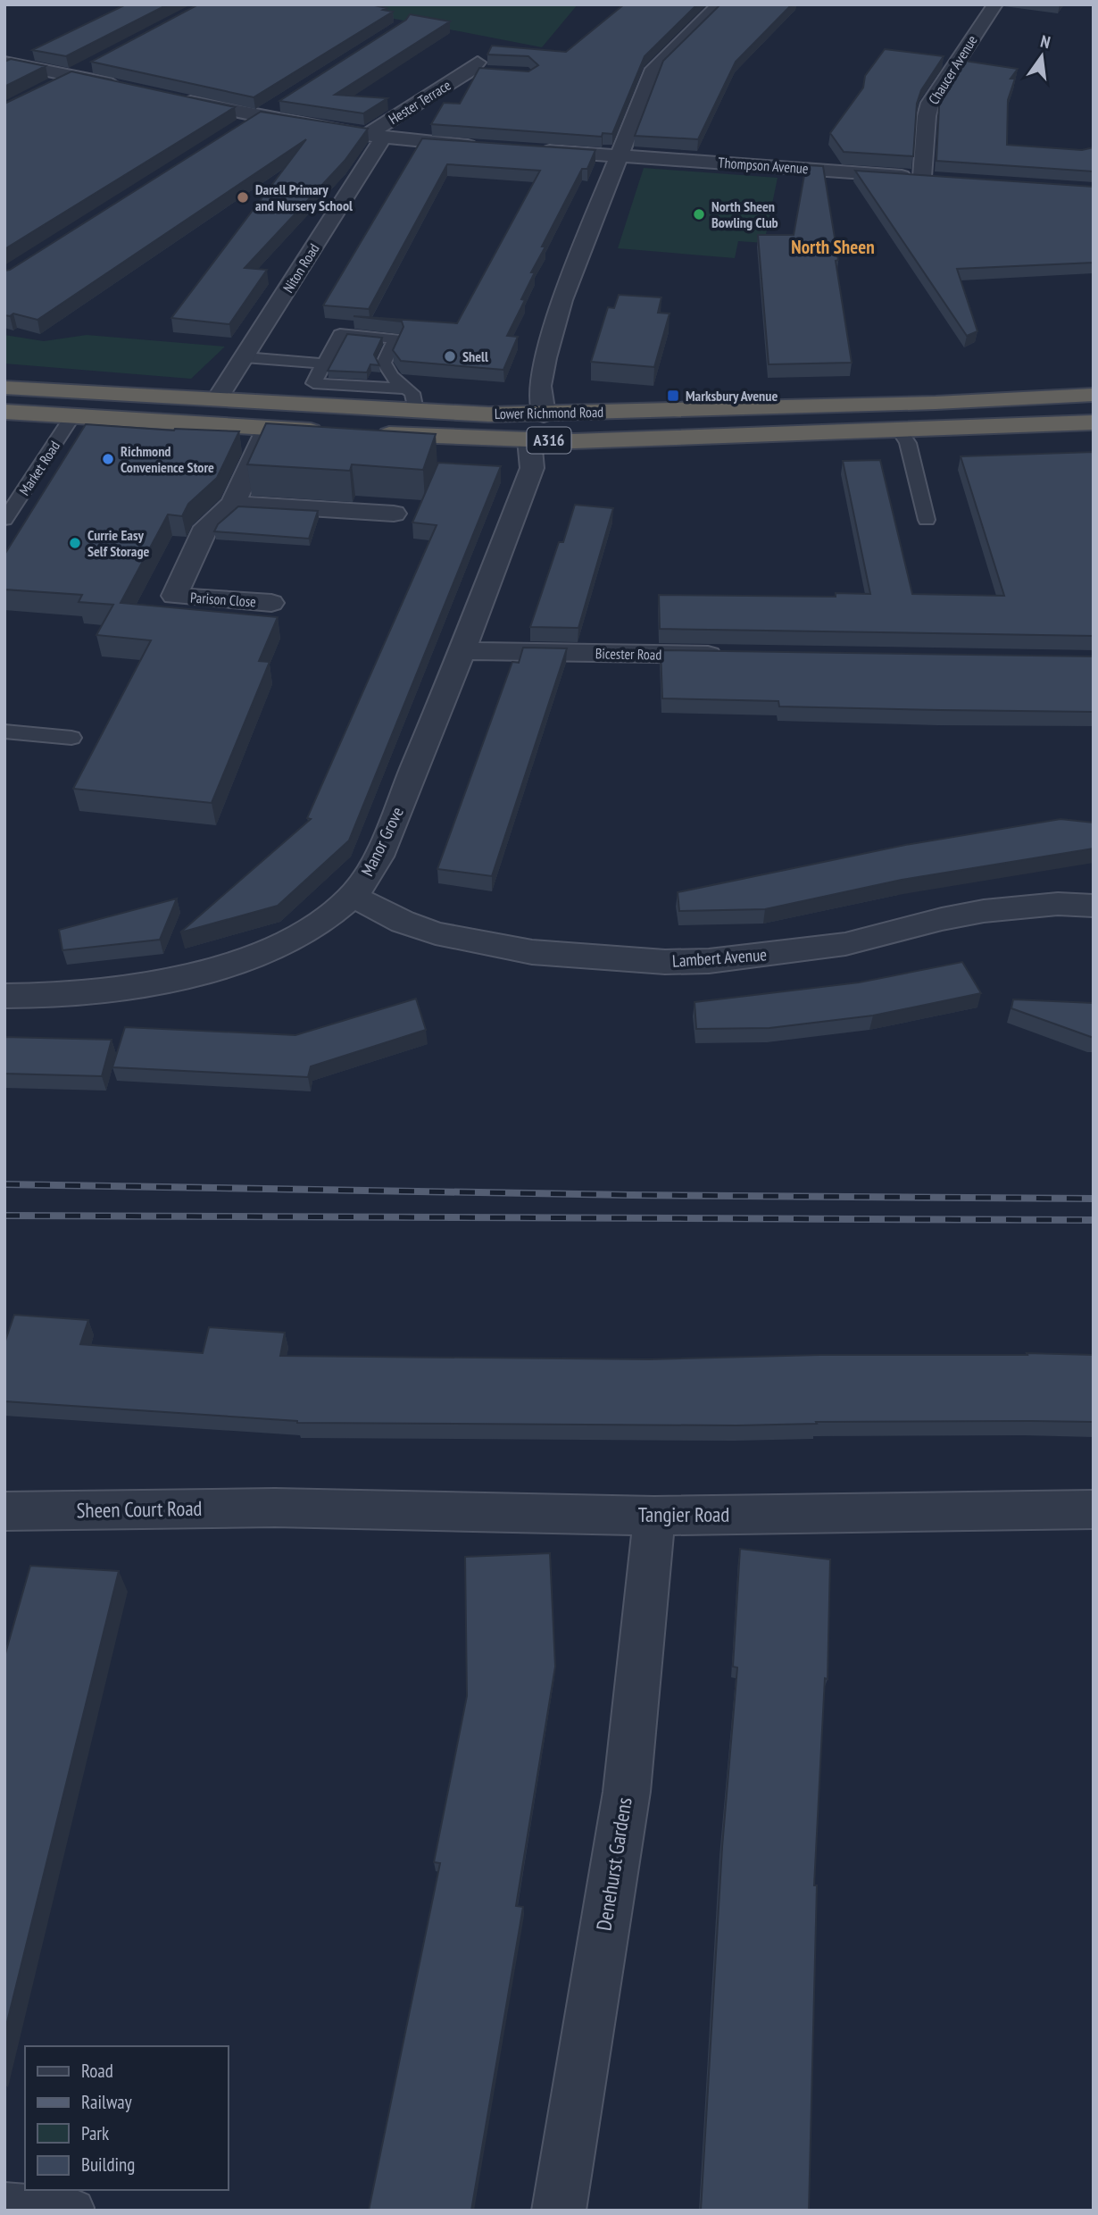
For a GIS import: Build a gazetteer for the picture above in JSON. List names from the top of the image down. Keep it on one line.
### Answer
{"streets":{"highway":["Lower Richmond Road","A316"],"street":["Chaucer Avenue","Hester Terrace","Thompson Avenue","Niton Road","Parison Close","Bicester Road","Manor Grove","Lambert Avenue","Sheen Court Road","Tangier Road","Denehurst Gardens"],"lane":["Market Road"]},"crossings":[["Chaucer Avenue","Thompson Avenue"],["Hester Terrace","Niton Road"],["Niton Road","Lower Richmond Road"],["Lower Richmond Road","Manor Grove"],["Bicester Road","Manor Grove"],["Manor Grove","Lambert Avenue"],["Sheen Court Road","Tangier Road"],["Tangier Road","Denehurst Gardens"]],"districts":["North Sheen"],"places":{"other":["Darell Primary and Nursery School","North Sheen Bowling Club","Shell","Richmond Convenience Store","Currie Easy Self Storage"],"transit":["Marksbury Avenue"]},"legend":["Road","Railway","Park","Building"],"north":"top"}
